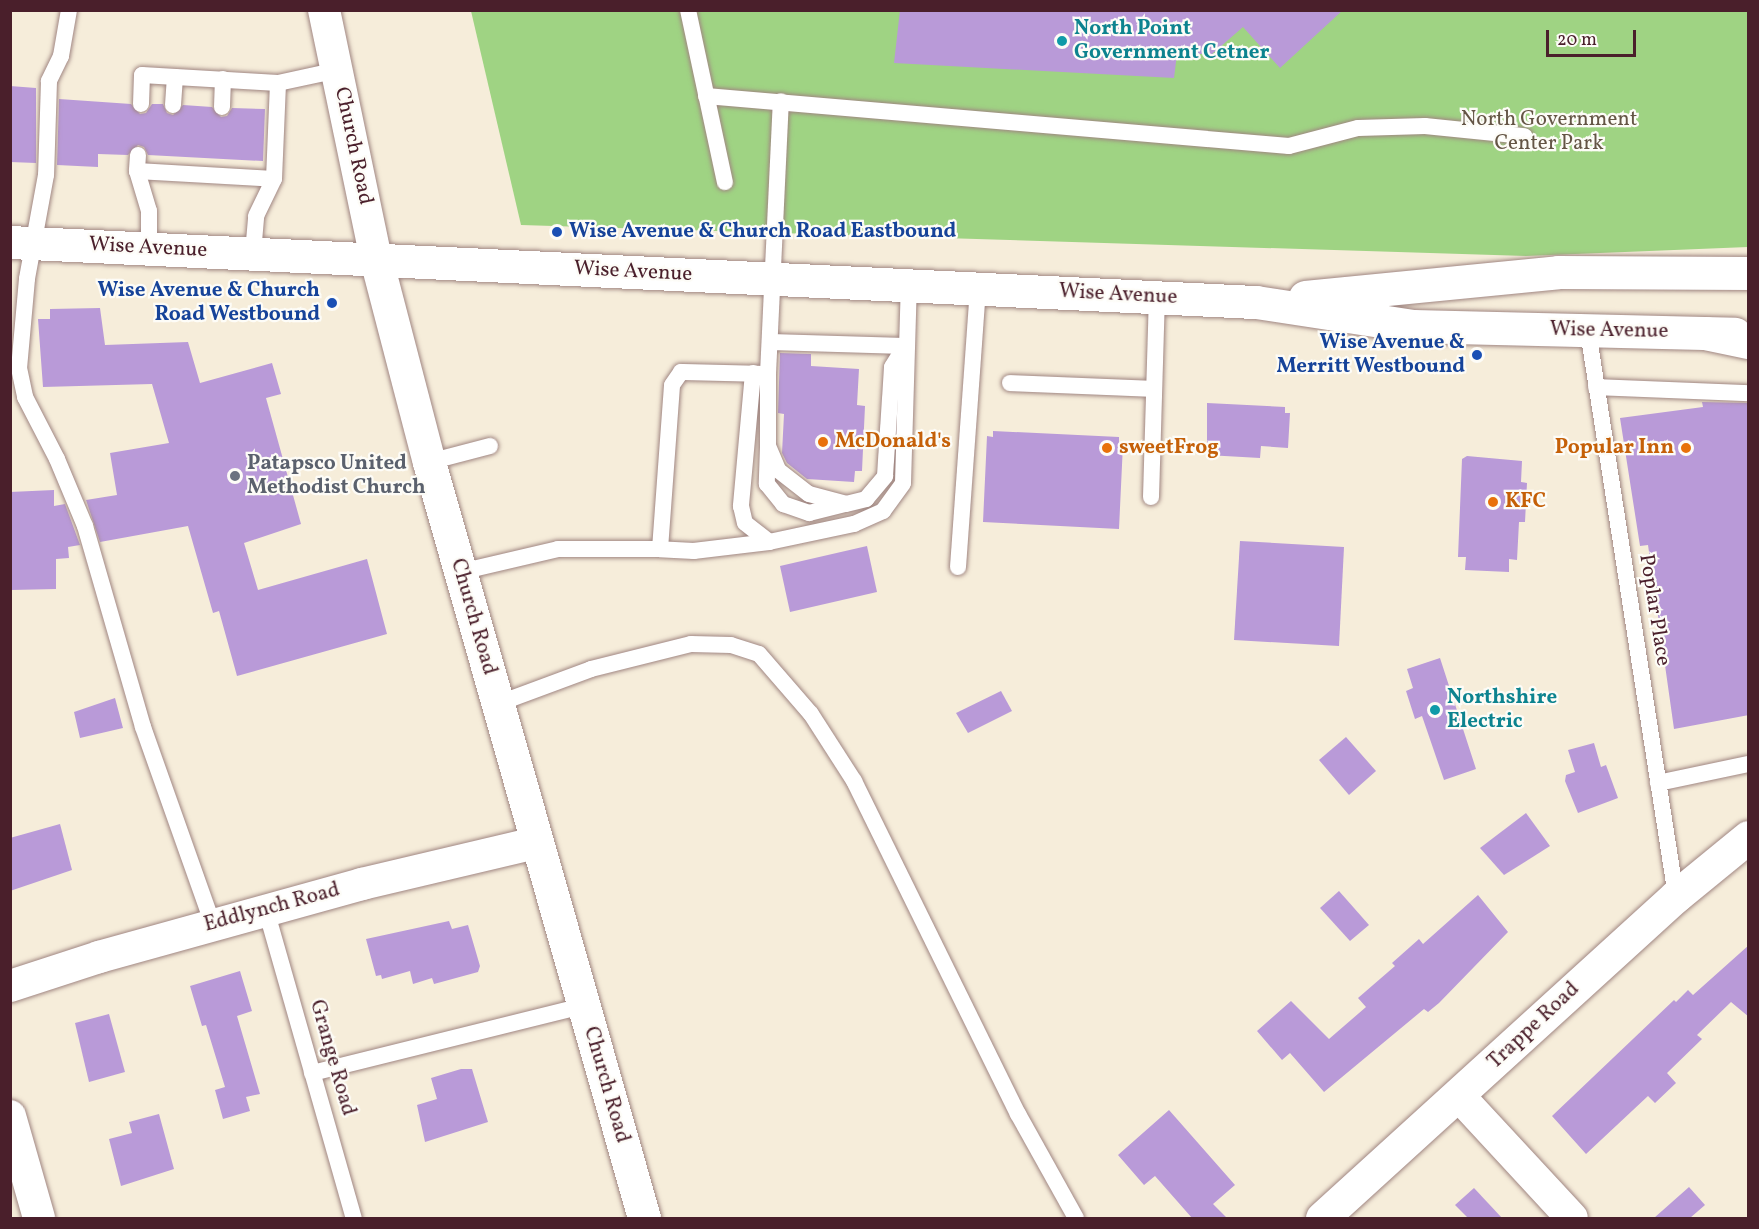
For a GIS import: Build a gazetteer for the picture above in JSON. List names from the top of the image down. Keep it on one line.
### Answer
{"streets":{"main road":["Church Road","Wise Avenue","Trappe Road"],"street":["Eddlynch Road"],"lane":["Poplar Place","Grange Road"]},"crossings":[["Church Road","Wise Avenue"],["Church Road","Eddlynch Road"],["Wise Avenue","Poplar Place"],["Poplar Place","Trappe Road"],["Eddlynch Road","Grange Road"]],"parks":["North Government Center Park"],"places":["North Point Government Cetner","Wise Avenue & Church Road Eastbound","Wise Avenue & Church Road Westbound","Wise Avenue & Merritt Westbound","McDonald's","sweetFrog","Popular Inn","Patapsco United Methodist Church","KFC","Northshire Electric"],"scale_bar":"20 m"}
